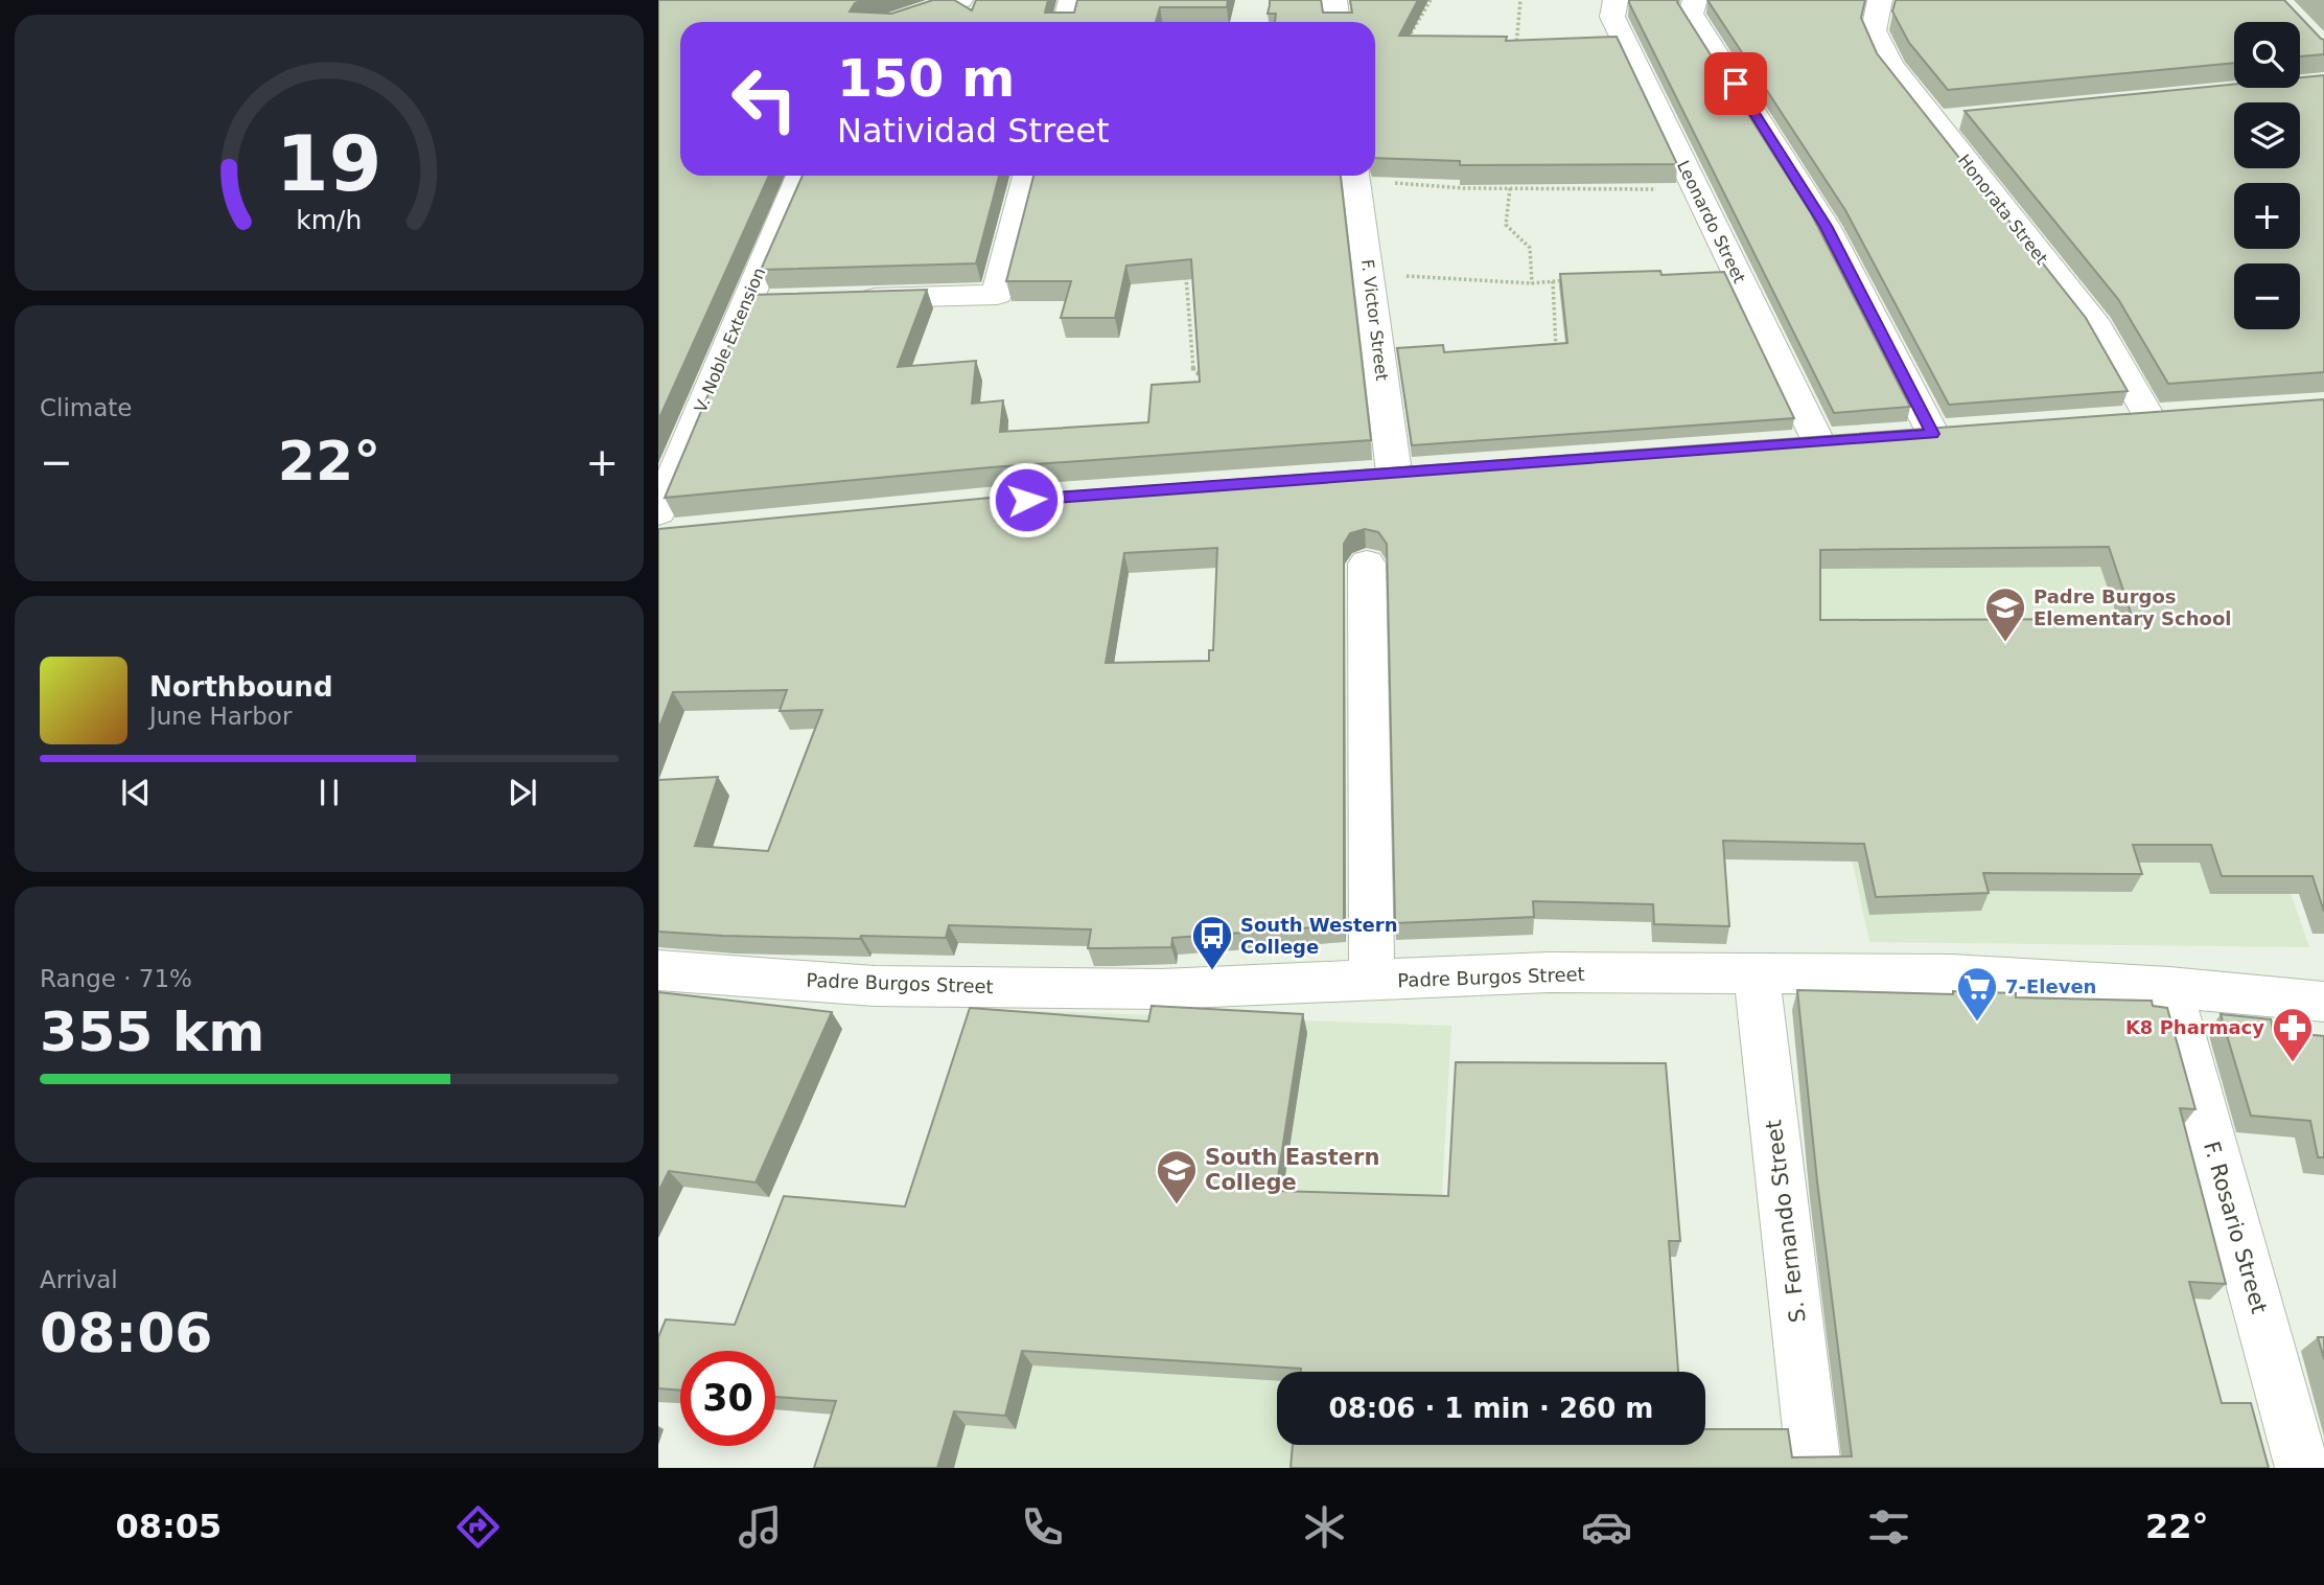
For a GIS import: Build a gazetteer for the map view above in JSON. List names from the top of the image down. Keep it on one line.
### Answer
{"streets":{"street":["Honorata Street","Leonardo Street","F. Victor Street","V. Noble Extension","Padre Burgos Street","S. Fernando Street","F. Rosario Street"]},"crossings":[["Padre Burgos Street","S. Fernando Street"],["Padre Burgos Street","F. Rosario Street"]],"places":{"school or university":["Padre Burgos Elementary School","South Eastern College"],"bus stop":["South Western College"],"supermarket":["7-Eleven"],"pharmacy":["K8 Pharmacy"]},"page":{"map_buttons":["+","−"],"turn":["150 m","Natividad Street"],"tile":["Climate",["Range · 71%","355 km"],["Arrival","08:06"]],"heat":["−","22°","+"],"song":["Northbound","June Harbor"],"limit":"30","trip":"08:06 · 1 min · 260 m","tabs":["08:05","22°"],"gauge":["19","km/h"]}}
